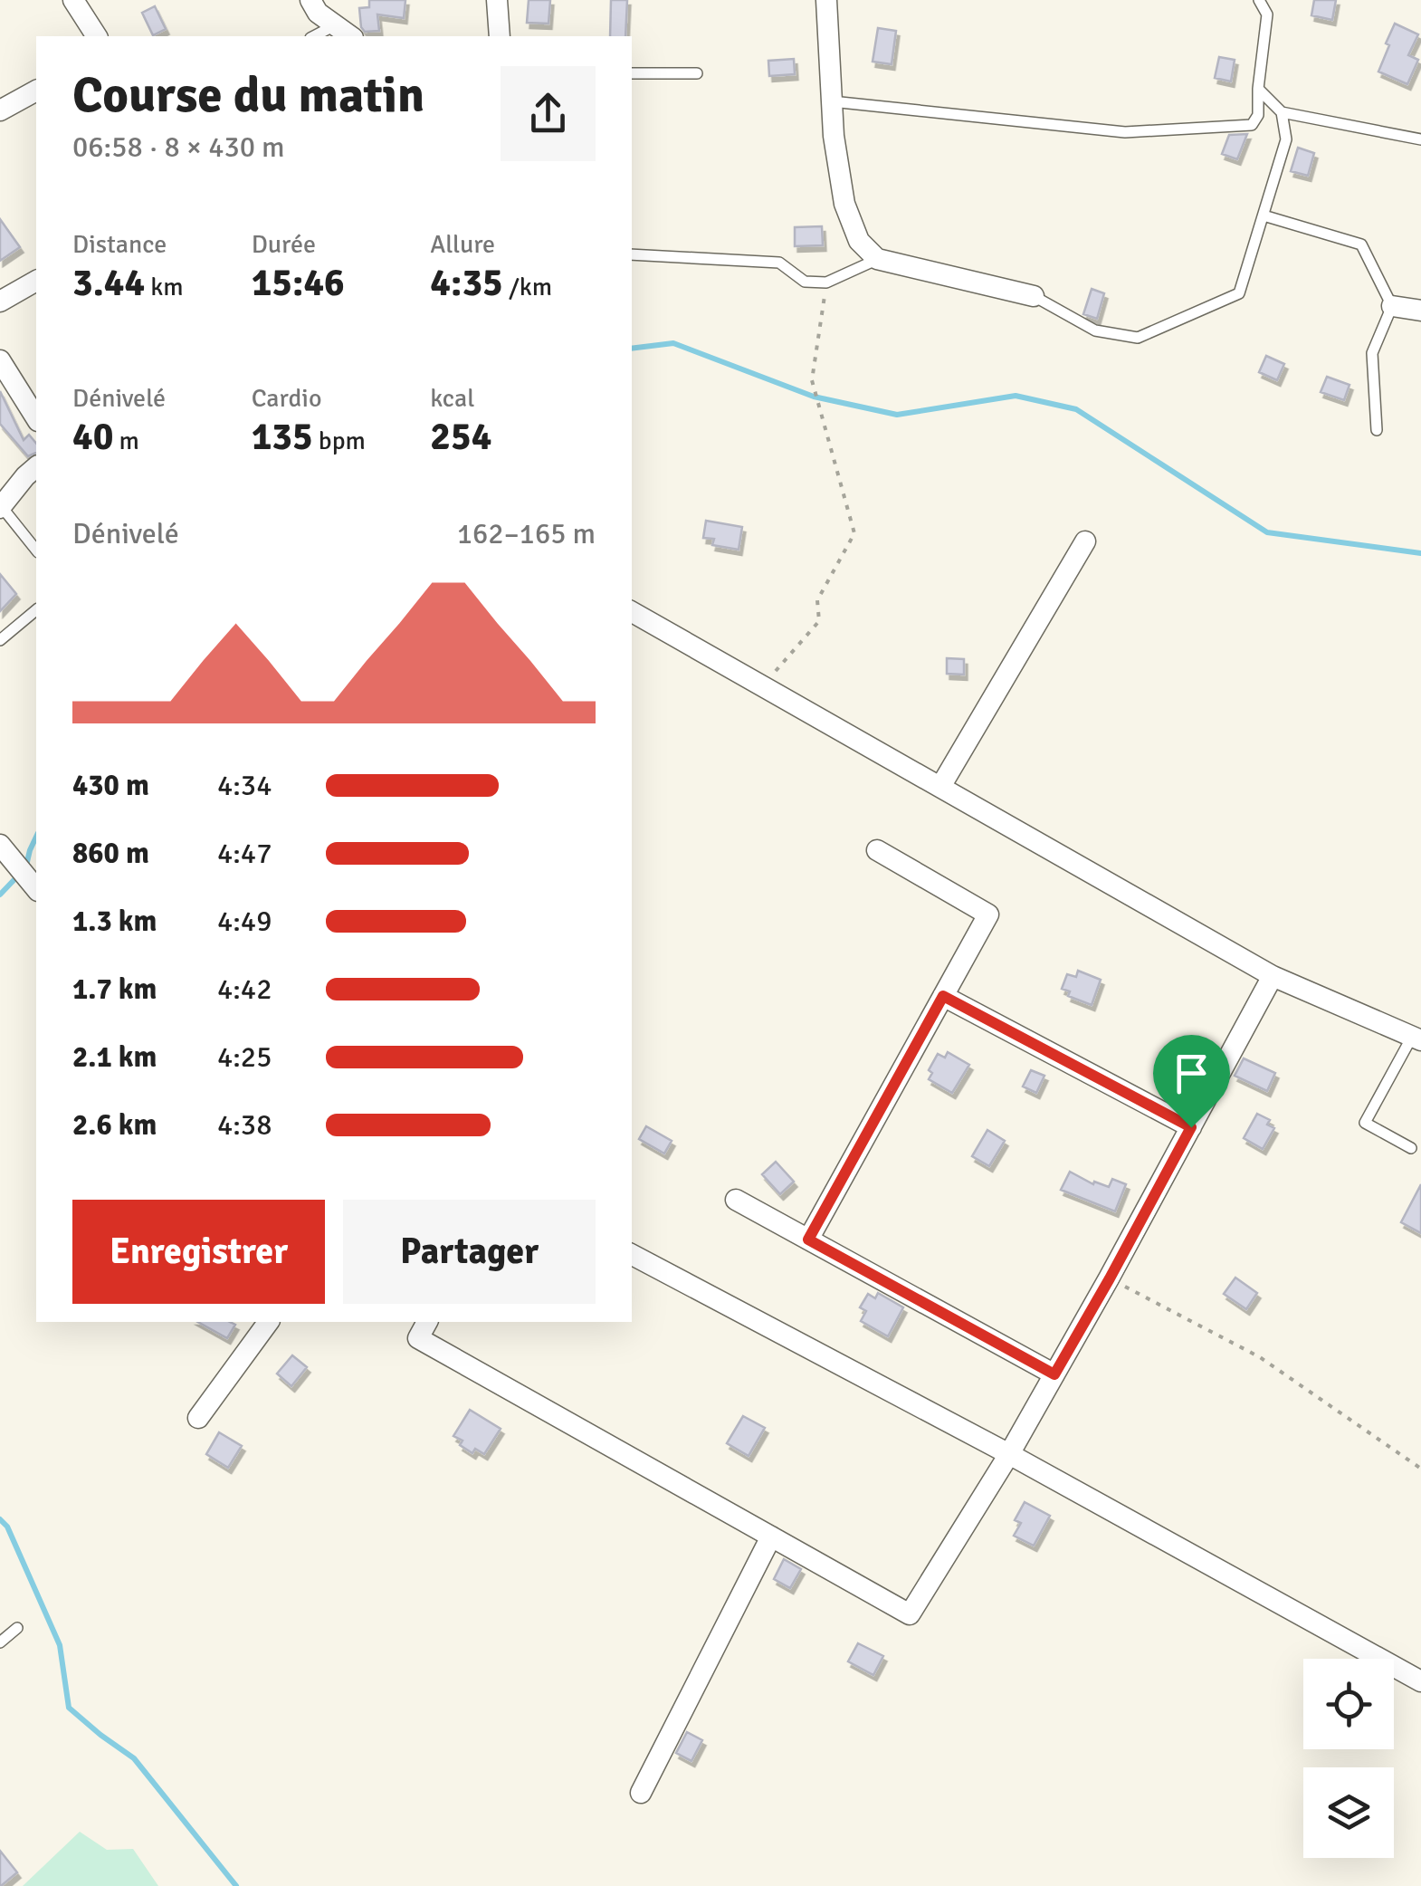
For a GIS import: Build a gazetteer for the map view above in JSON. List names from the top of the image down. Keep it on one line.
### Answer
{"page":{"heading":["Course du matin","06:58 · 8 × 430 m"],"stats":[["Distance","3.44 km"],["Durée","15:46"],["Allure","4:35 /km"],["Dénivelé","40 m"],["Cardio","135 bpm"],["kcal","254"]],"chart":["Dénivelé","162–165 m"],"list":[{"name":"430 m","note":"4:34"},{"name":"860 m","note":"4:47"},{"name":"1.3 km","note":"4:49"},{"name":"1.7 km","note":"4:42"},{"name":"2.1 km","note":"4:25"},{"name":"2.6 km","note":"4:38"}],"buttons":["Enregistrer","Partager"]}}
